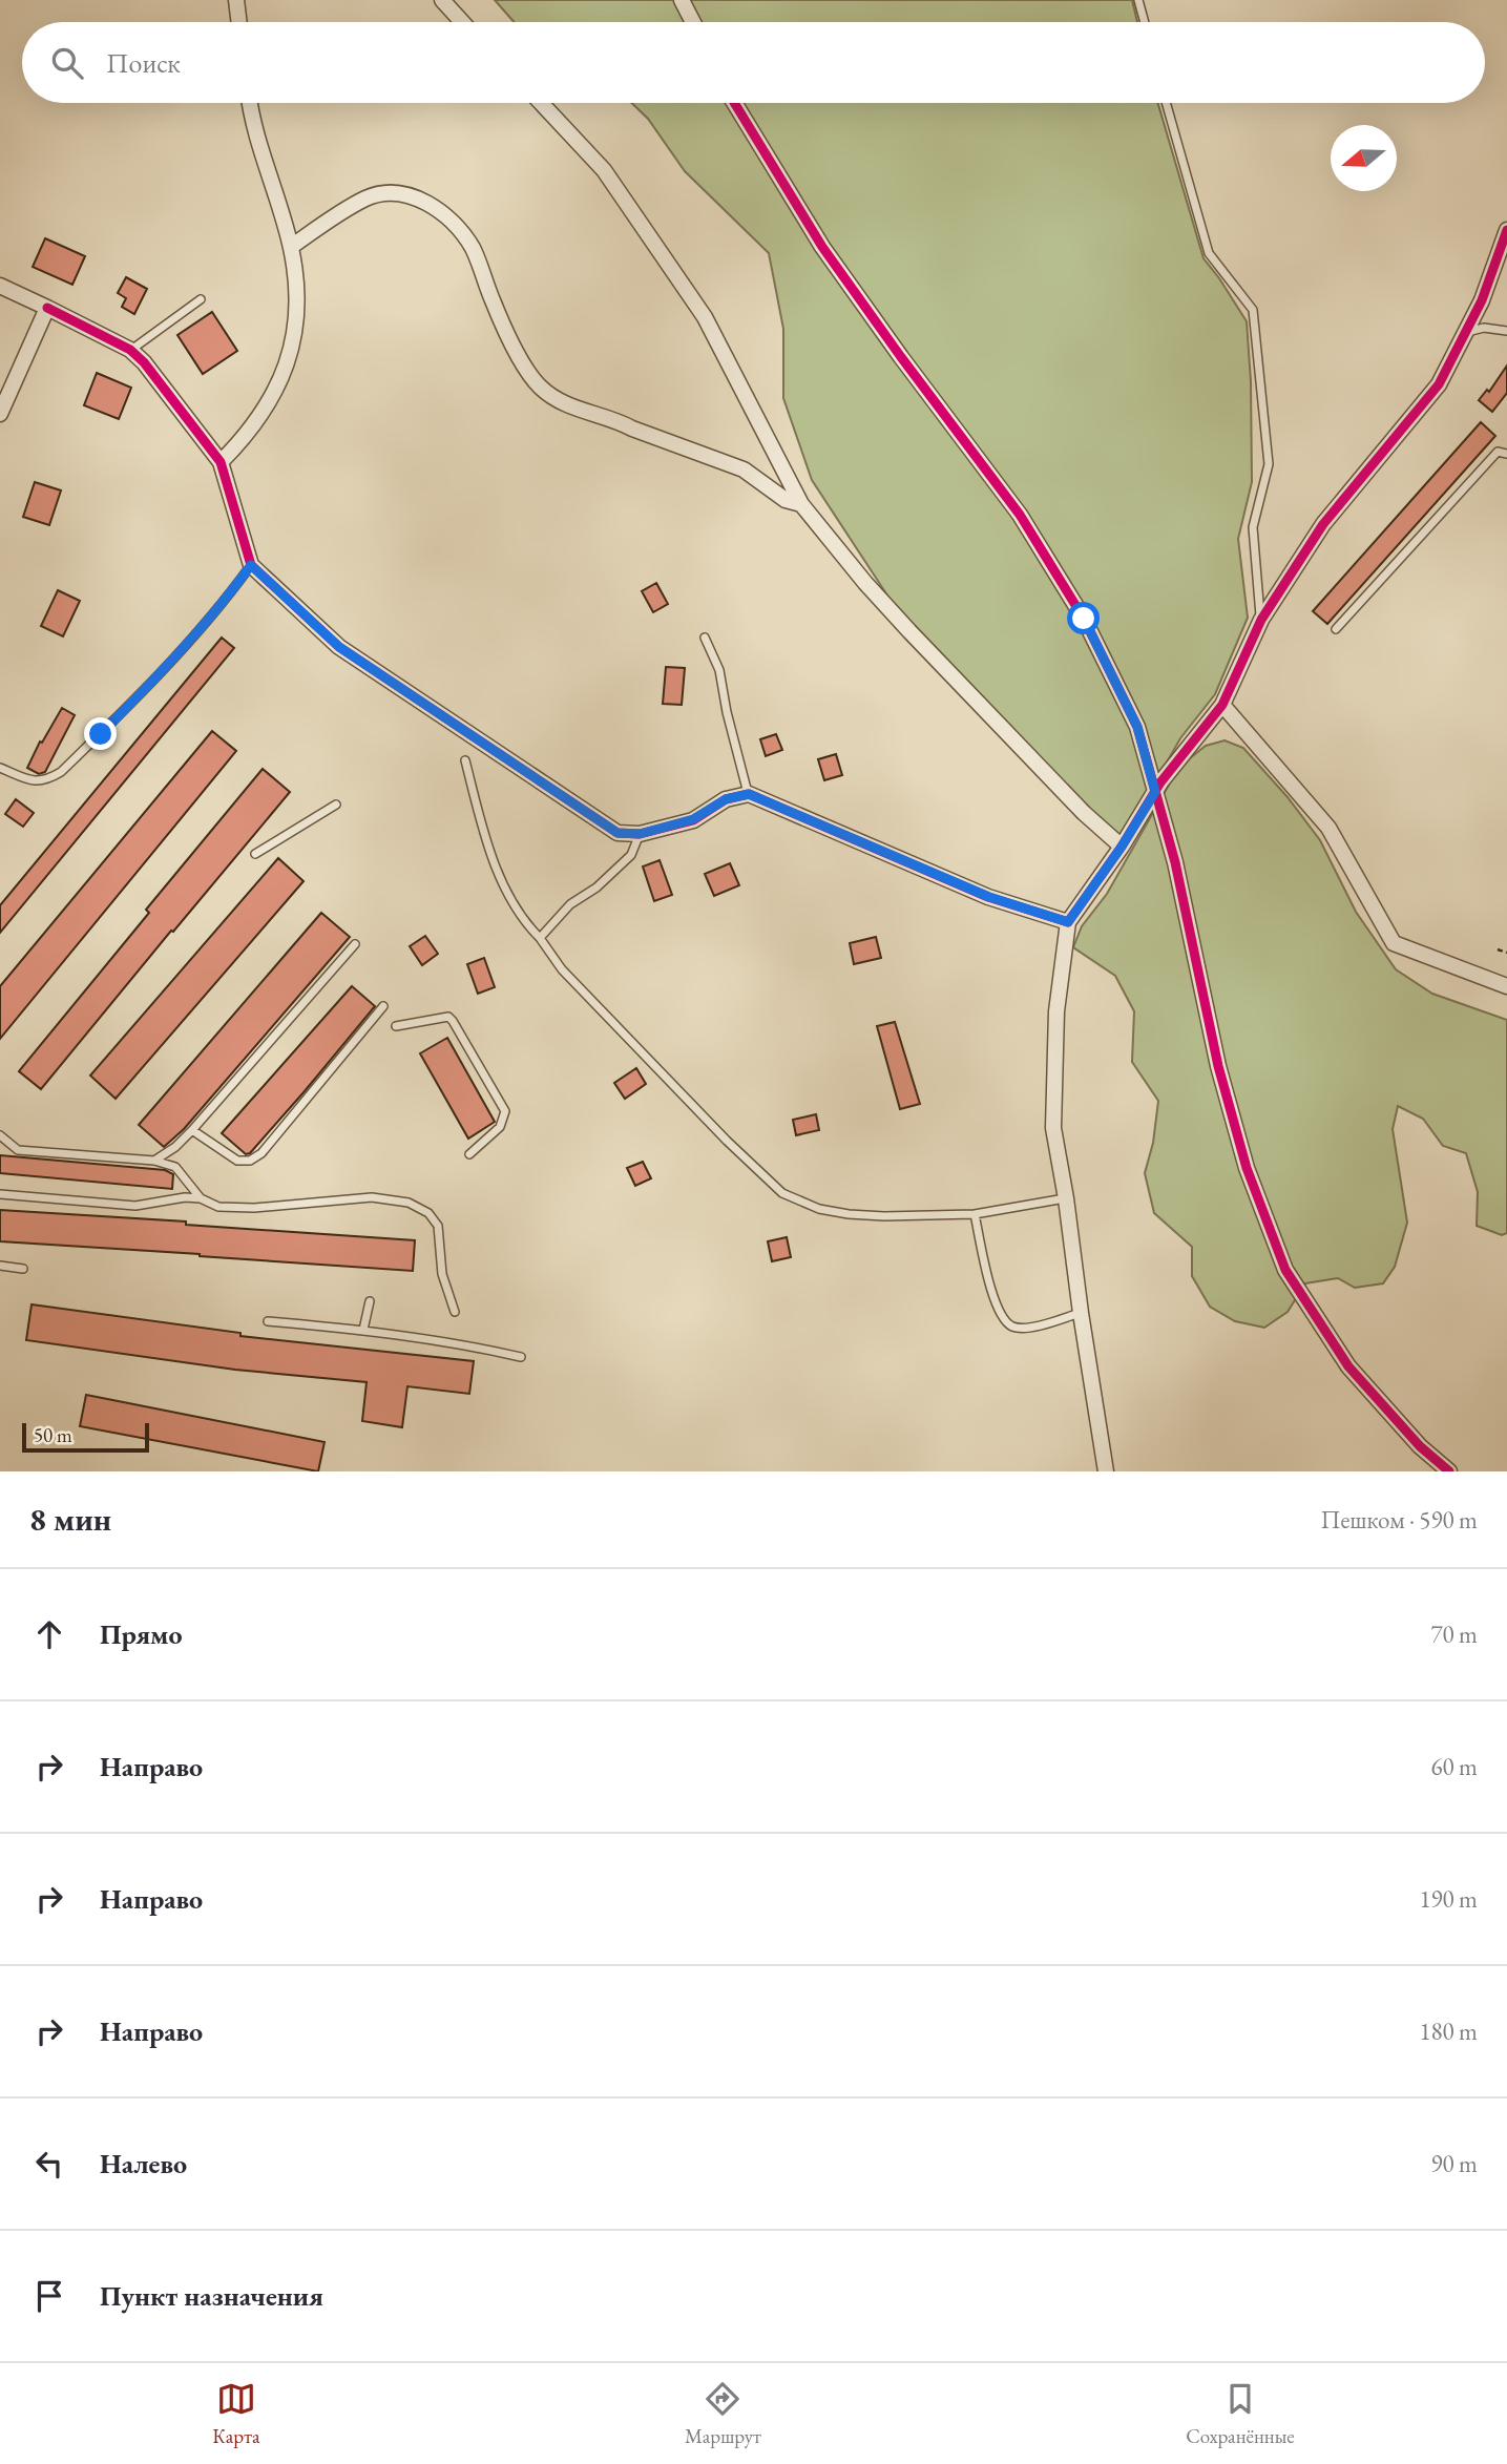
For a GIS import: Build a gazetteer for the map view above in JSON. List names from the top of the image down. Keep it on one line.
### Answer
{"scale_bar":"50 m","north":"left","page":{"search":"Поиск","scale":"50 m","heading":["8 мин","Пешком · 590 m"],"list":[["Прямо","70 m"],["Направо","60 m"],["Направо","190 m"],["Направо","180 m"],["Налево","90 m"],"Пункт назначения"],"nav":["Карта","Маршрут","Сохранённые"]}}
